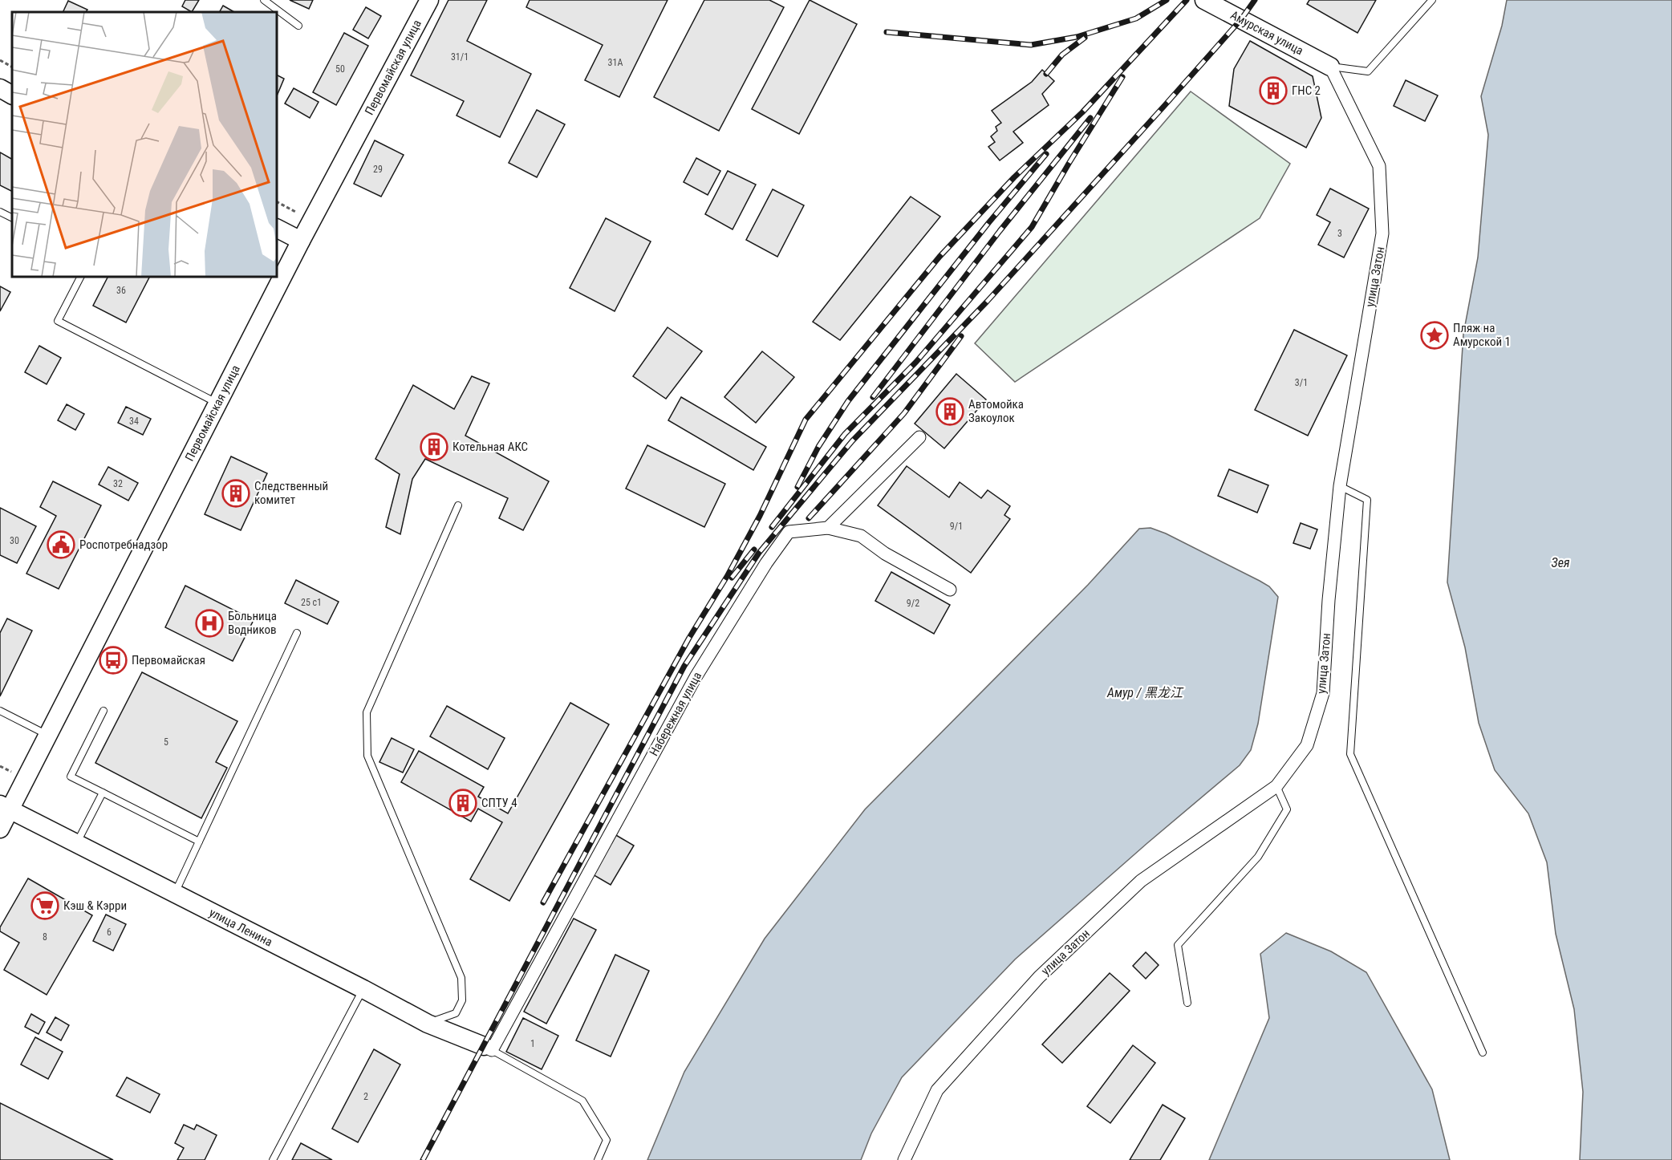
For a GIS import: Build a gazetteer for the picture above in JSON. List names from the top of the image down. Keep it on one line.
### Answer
{"streets":{"street":["Амурская улица","Первомайская улица","улица Затон","Набережная улица","улица Ленина"]},"crossings":[["Амурская улица","улица Затон"],["Первомайская улица","улица Ленина"],["Набережная улица","улица Ленина"]],"water":["Зея","Амур / 黑龙江"],"places":{"building":["ГНС 2","Автомойка Закоулок","Котельная АКС","Следственный комитет","СПТУ 4"],"place":["Пляж на Амурской 1"],"public building":["Роспотребнадзор"],"hospital":["Больница Водников"],"bus stop":["Первомайская"],"supermarket":["Кэш & Кэрри"]},"house_numbers":["31/1","31А","50","29","3","36","3/1","34","32","9/1","30","25 с1","9/2","5","6","8","1","2"]}
